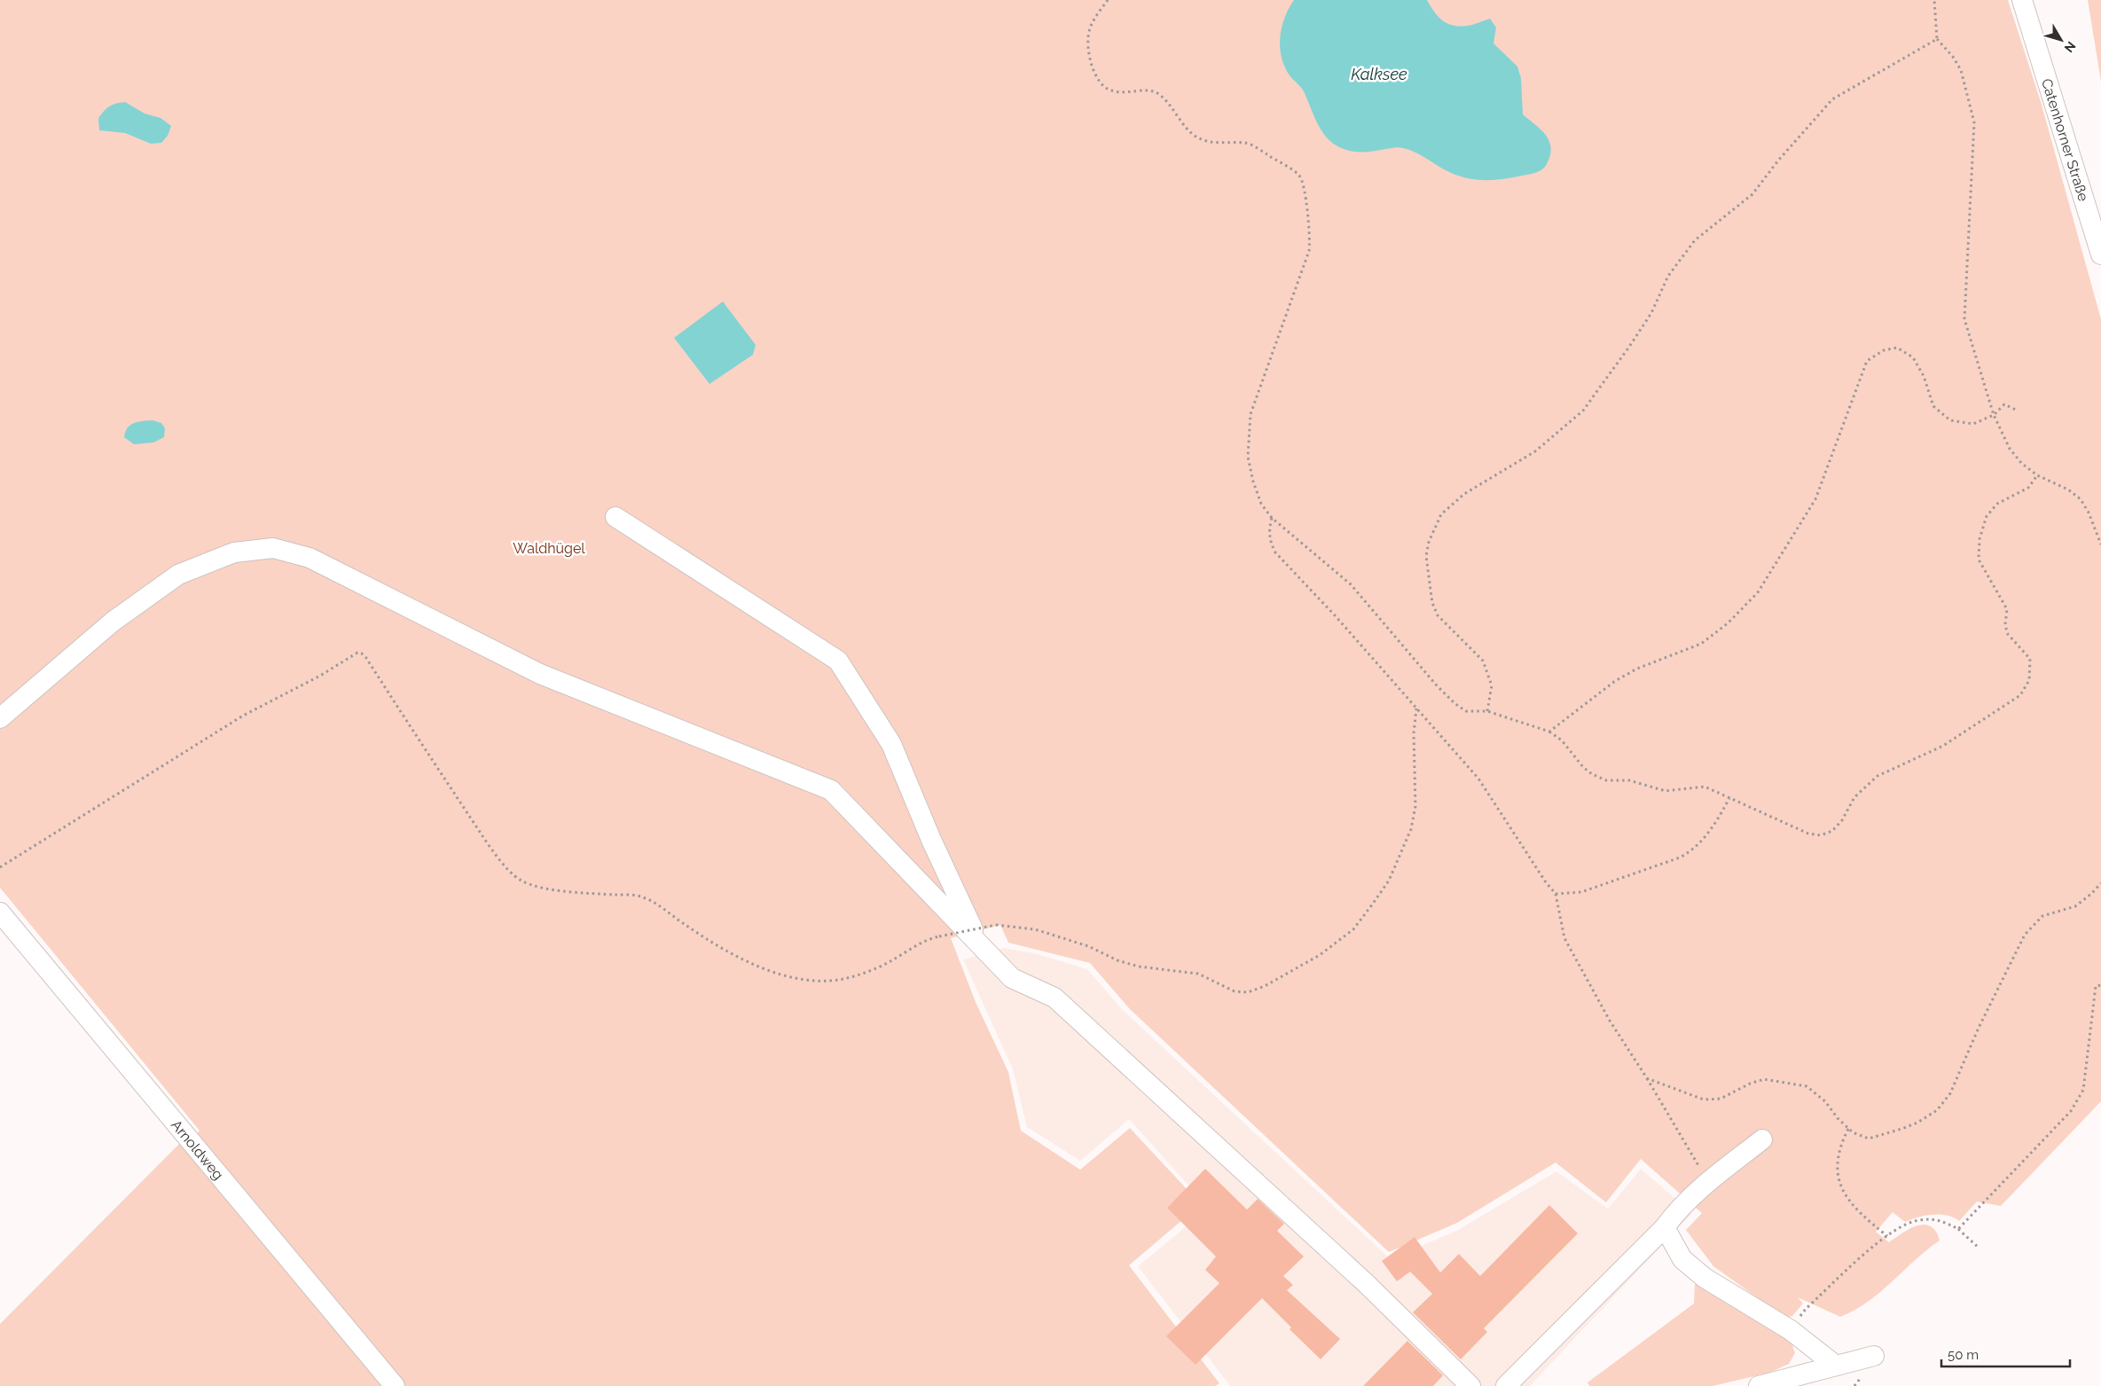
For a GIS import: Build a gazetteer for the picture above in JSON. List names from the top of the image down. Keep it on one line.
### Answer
{"streets":{"street":["Catenhorner Straße","Arnoldweg"]},"water":["Kalksee"],"parks":["Waldhügel"],"scale_bar":"50 m","north":"bottom right"}
